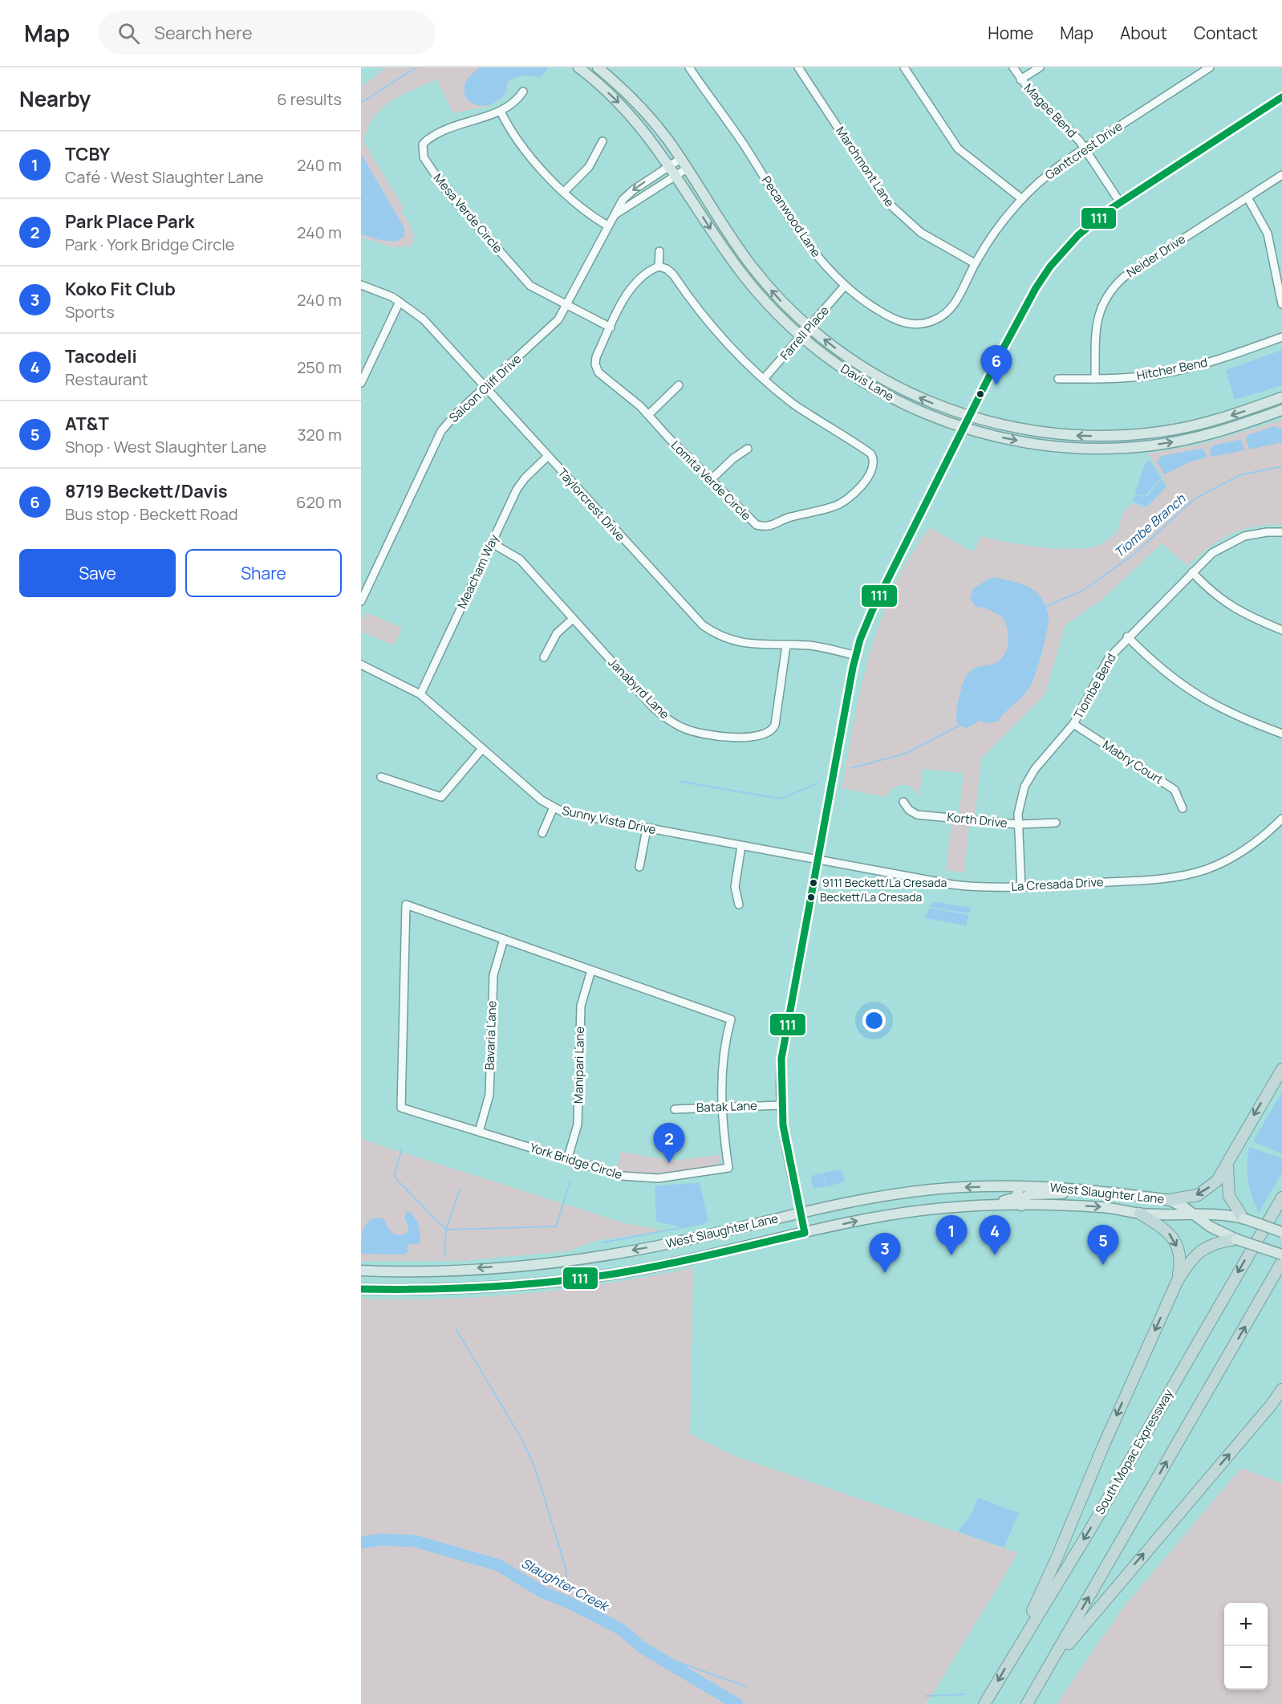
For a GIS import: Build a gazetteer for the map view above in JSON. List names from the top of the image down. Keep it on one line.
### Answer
{"streets":{"highway":["South Mopac Expressway"],"main road":["Davis Lane","West Slaughter Lane"],"street":["Magee Bend","Ganttcrest Drive","Marchmont Lane","Mesa Verde Circle","Pecanwood Lane","Neider Drive","Farrell Place","Hitcher Bend","Salcon Cliff Drive","Lomita Verde Circle","Taylorcrest Drive","Meacham Way","Tiombe Bend","Janabyrd Lane","Mabry Court","Sunny Vista Drive","Korth Drive","La Cresada Drive","Bavaria Lane","Manipari Lane","Batak Lane","York Bridge Circle"]},"crossings":[["Magee Bend","Ganttcrest Drive"],["Ganttcrest Drive","Marchmont Lane"],["Ganttcrest Drive","Pecanwood Lane"],["Mesa Verde Circle","Salcon Cliff Drive"],["Mesa Verde Circle","Lomita Verde Circle"],["Pecanwood Lane","Farrell Place"],["Neider Drive","Hitcher Bend"],["Farrell Place","Davis Lane"],["Farrell Place","Lomita Verde Circle"],["Davis Lane","Salcon Cliff Drive"],["Salcon Cliff Drive","Taylorcrest Drive"],["Taylorcrest Drive","Meacham Way"],["Taylorcrest Drive","Janabyrd Lane"],["Meacham Way","Janabyrd Lane"],["Meacham Way","Sunny Vista Drive"],["Tiombe Bend","Mabry Court"],["Tiombe Bend","Korth Drive"],["Tiombe Bend","La Cresada Drive"],["Sunny Vista Drive","La Cresada Drive"],["Bavaria Lane","York Bridge Circle"],["Manipari Lane","York Bridge Circle"],["Batak Lane","York Bridge Circle"]],"water":["Tiombe Branch","Slaughter Creek"],"places":["9111 Beckett/La Cresada","Beckett/La Cresada"],"lines":["transit line 111"],"page":{"header":"Map","search":"Search here","nav":["Home","Map","About","Contact"],"heading":["Nearby","6 results"],"list":[{"mark":"1","name":"TCBY","note":"Café · West Slaughter Lane","value":"240 m"},{"mark":"2","name":"Park Place Park","note":"Park · York Bridge Circle","value":"240 m"},{"mark":"3","name":"Koko Fit Club","note":"Sports","value":"240 m"},{"mark":"4","name":"Tacodeli","note":"Restaurant","value":"250 m"},{"mark":"5","name":"AT&T","note":"Shop · West Slaughter Lane","value":"320 m"},{"mark":"6","name":"8719 Beckett/Davis","note":"Bus stop · Beckett Road","value":"620 m"}],"pins":["6","2","1","4","5","3"],"buttons":["Save","Share"],"map_buttons":["+","−"]}}
